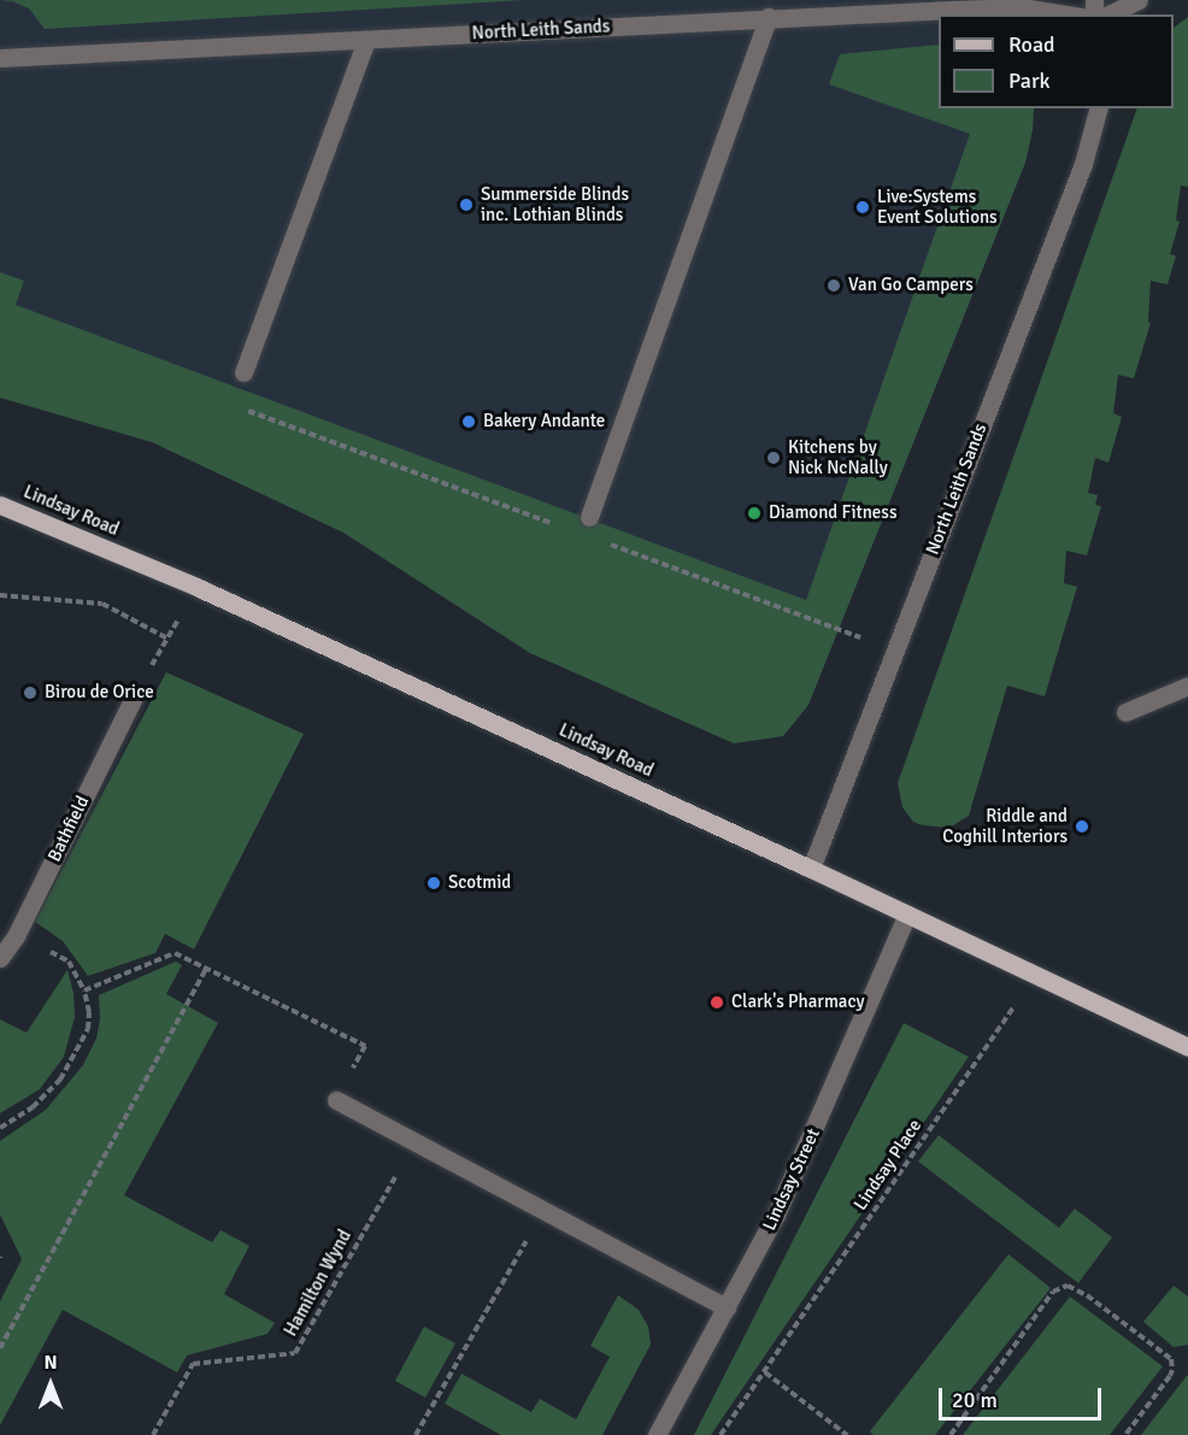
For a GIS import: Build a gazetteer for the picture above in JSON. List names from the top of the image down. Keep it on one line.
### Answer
{"streets":{"main road":["Lindsay Road"],"street":["North Leith Sands","Bathfield","Lindsay Street"],"path":["Lindsay Place","Hamilton Wynd"]},"crossings":[["North Leith Sands","Lindsay Road"],["Lindsay Road","Lindsay Place"],["Lindsay Road","Lindsay Street"]],"places":["Summerside Blinds inc. Lothian Blinds","Live:Systems Event Solutions","Van Go Campers","Bakery Andante","Kitchens by Nick NcNally","Diamond Fitness","Birou de Orice","Riddle and Coghill Interiors","Scotmid","Clark's Pharmacy"],"legend":["Road","Park"],"scale_bar":"20 m","north":"top"}
